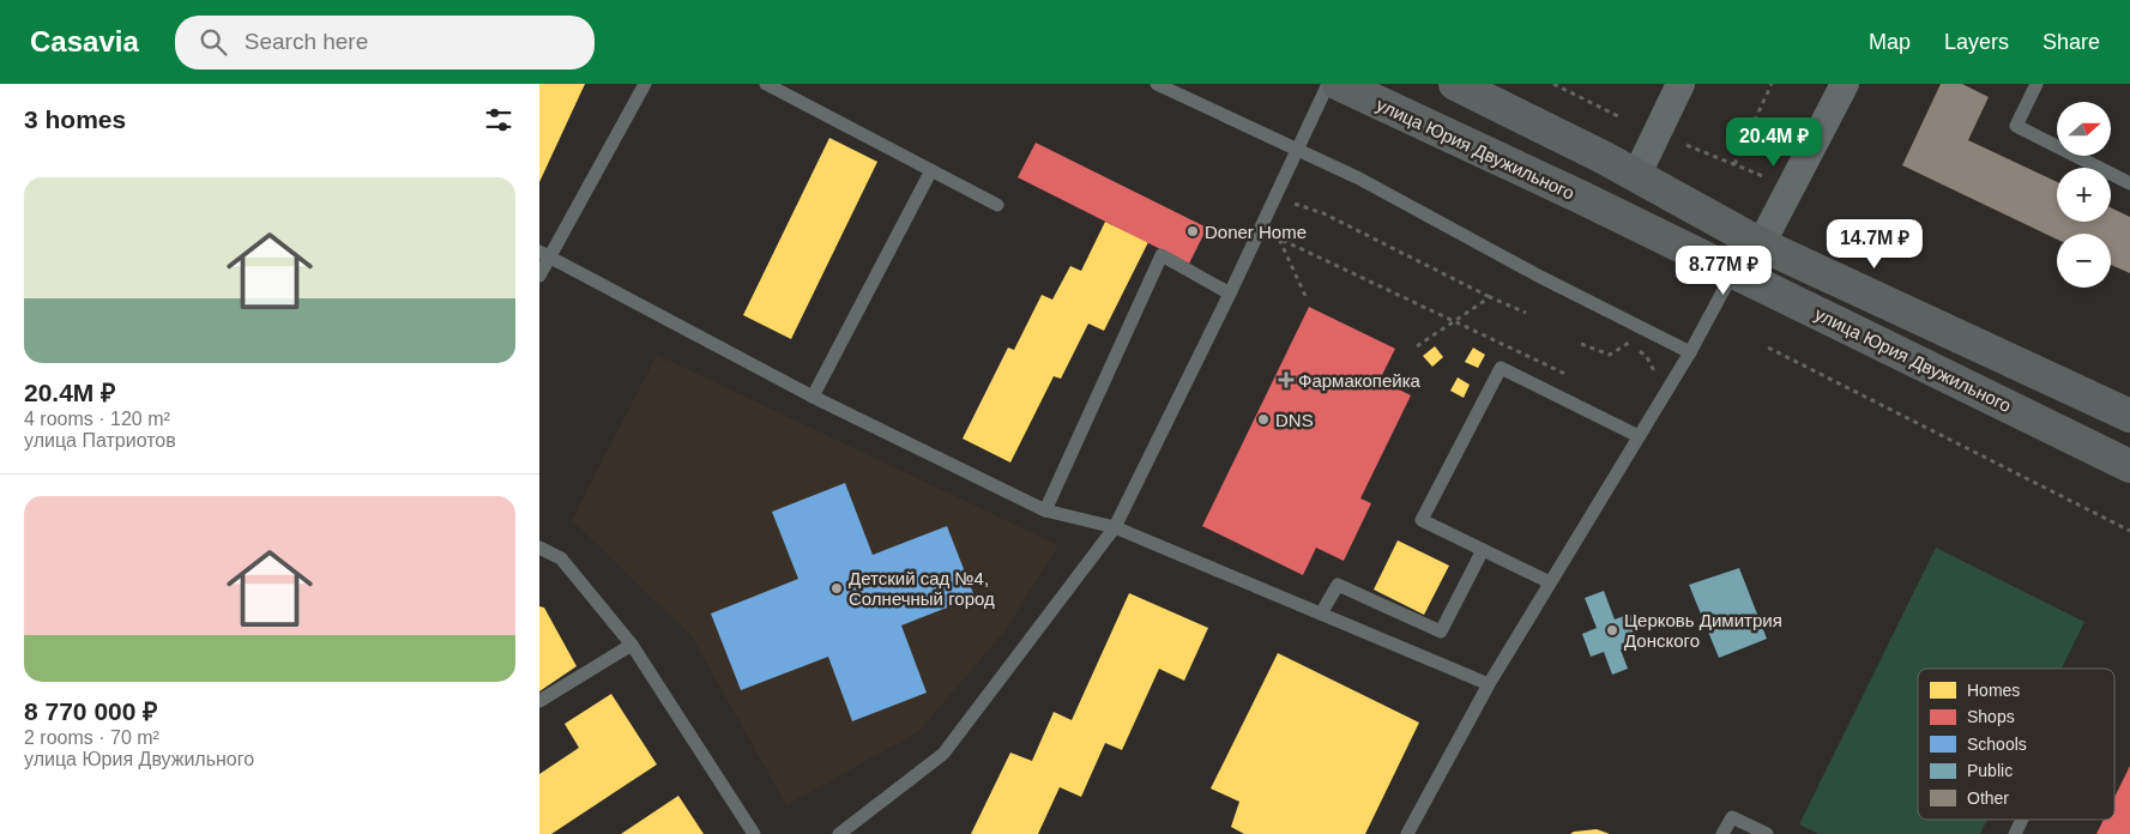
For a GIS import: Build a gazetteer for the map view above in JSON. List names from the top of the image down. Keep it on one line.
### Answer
{"streets":{"street":["улица Юрия Двужильного"]},"places":{"other":["Doner Home","DNS","Детский сад №4, Солнечный город","Церковь Димитрия Донского"],"health":["Фармакопейка"]},"legend":["Homes","Shops","Schools","Public","Other"],"north":"right","page":{"header":"Casavia","search":"Search here","nav":["Map","Layers","Share"],"heading":"3 homes","map_buttons":["+","−"],"price":["20.4M ₽","14.7M ₽","8.77M ₽"],"list":[{"name":"20.4M ₽","note":"4 rooms · 120 m² · улица Патриотов"},{"name":"8 770 000 ₽","note":"2 rooms · 70 m² · улица Юрия Двужильного"}]}}
